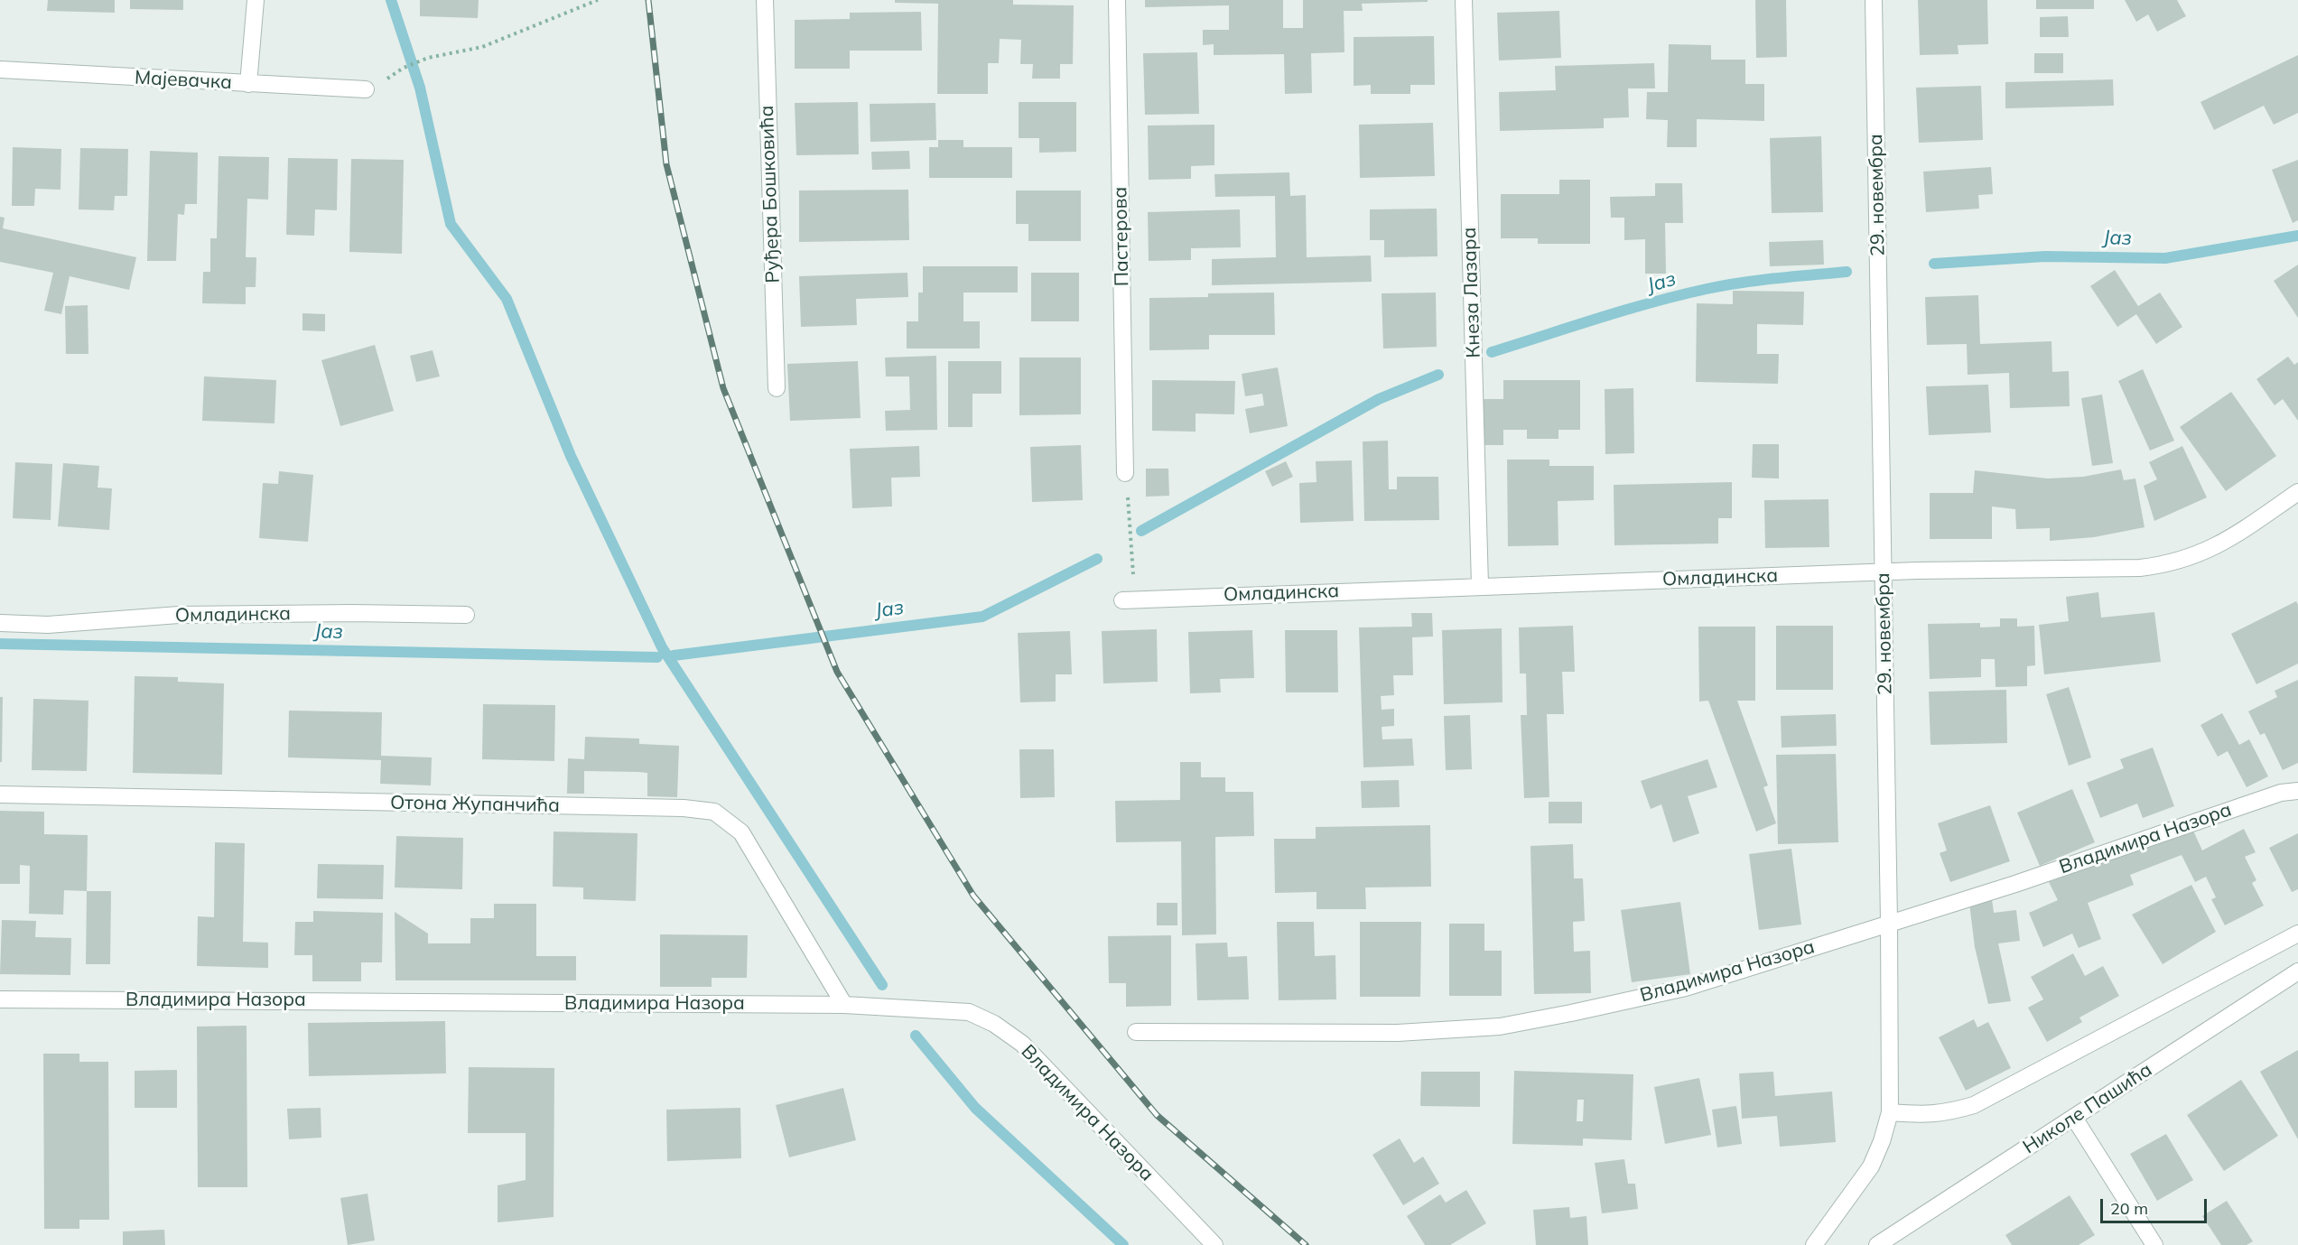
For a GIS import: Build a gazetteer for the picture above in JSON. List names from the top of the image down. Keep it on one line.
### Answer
{"streets":{"street":["Мајевачка","Руђера Бошковића","29. новембра","Пастерова","Кнеза Лазара","Омладинска","Отона Жупанчића","Владимира Назора","Николе Пашића"]},"crossings":[["29. новембра","Омладинска"],["29. новембра","Владимира Назора"],["Кнеза Лазара","Омладинска"],["Отона Жупанчића","Владимира Назора"]],"water":["Јаз"],"scale_bar":"20 m"}
